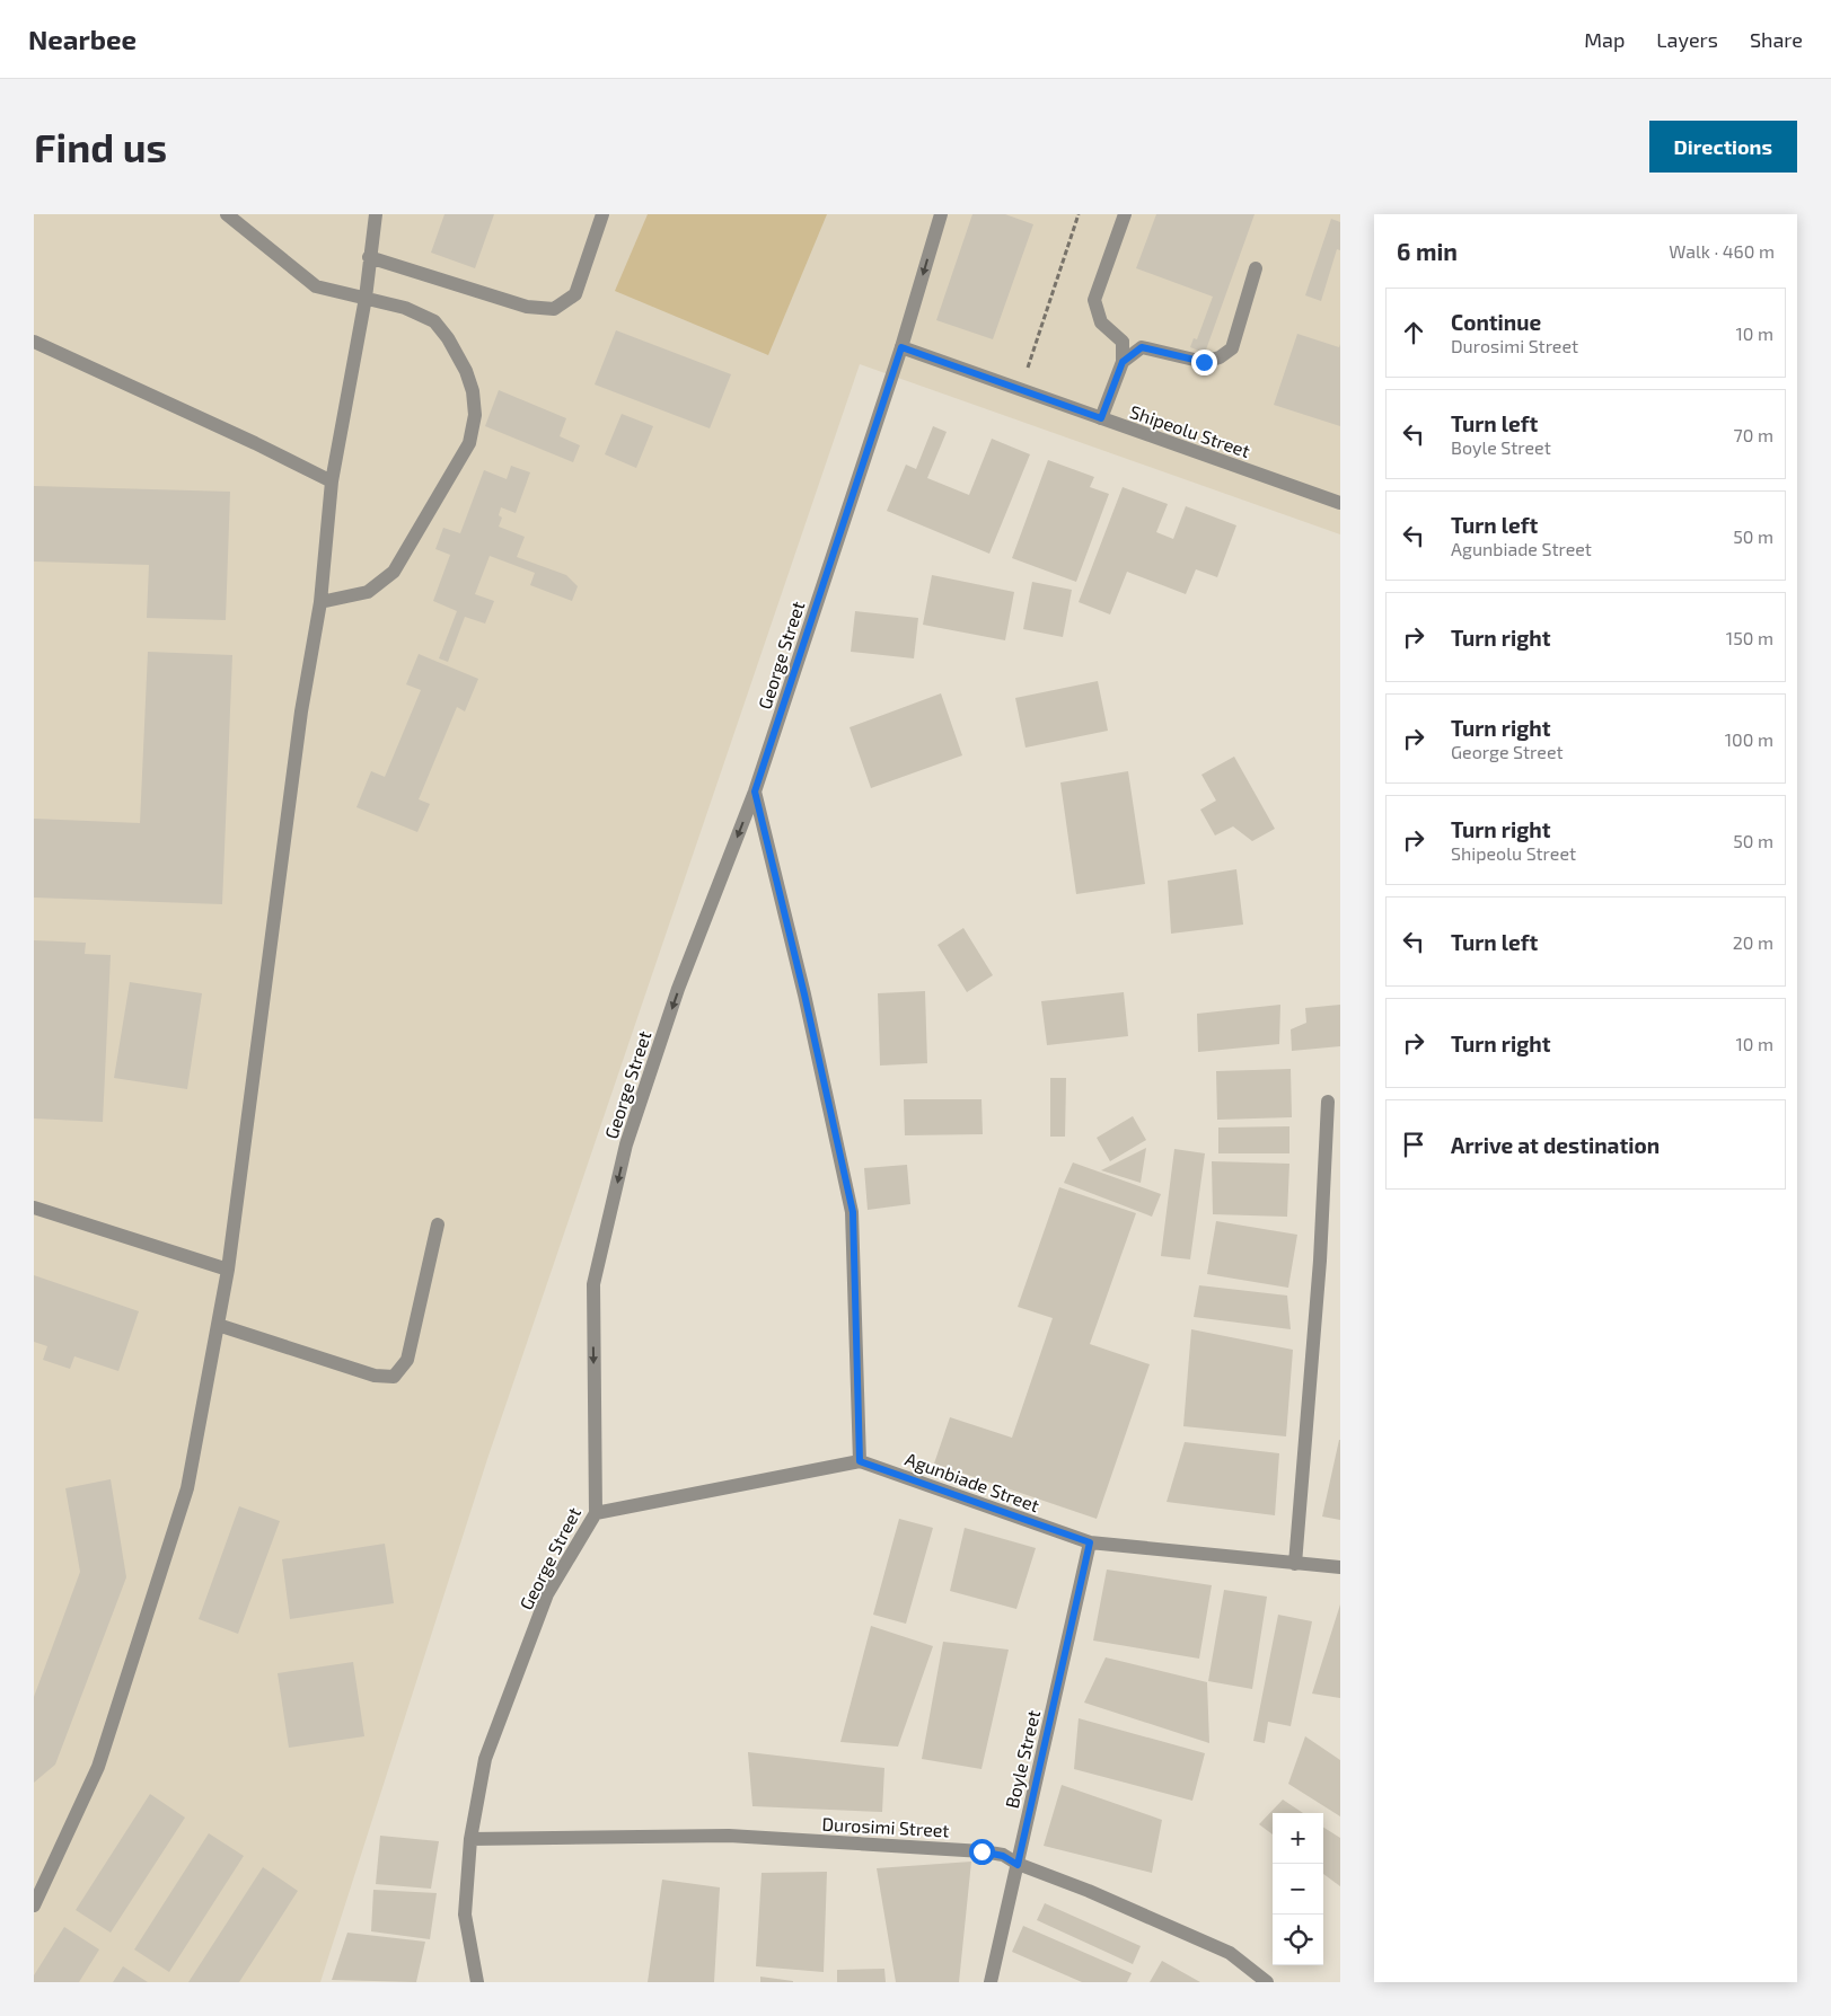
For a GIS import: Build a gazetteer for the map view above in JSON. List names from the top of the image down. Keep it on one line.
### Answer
{"streets":{"street":["Shipeolu Street","George Street","Agunbiade Street","Boyle Street","Durosimi Street"]},"crossings":[["Shipeolu Street","George Street"],["George Street","Durosimi Street"],["Agunbiade Street","Boyle Street"],["Boyle Street","Durosimi Street"]],"one_way":["George Street"],"page":{"header":"Nearbee","nav":["Map","Layers","Share"],"buttons":"Directions","title":"Find us","heading":["6 min","Walk · 460 m"],"list":[["Continue","Durosimi Street","10 m"],["Turn left","Boyle Street","70 m"],["Turn left","Agunbiade Street","50 m"],["Turn right","150 m"],["Turn right","George Street","100 m"],["Turn right","Shipeolu Street","50 m"],["Turn left","20 m"],["Turn right","10 m"],"Arrive at destination"],"map_buttons":["+","−"]}}
